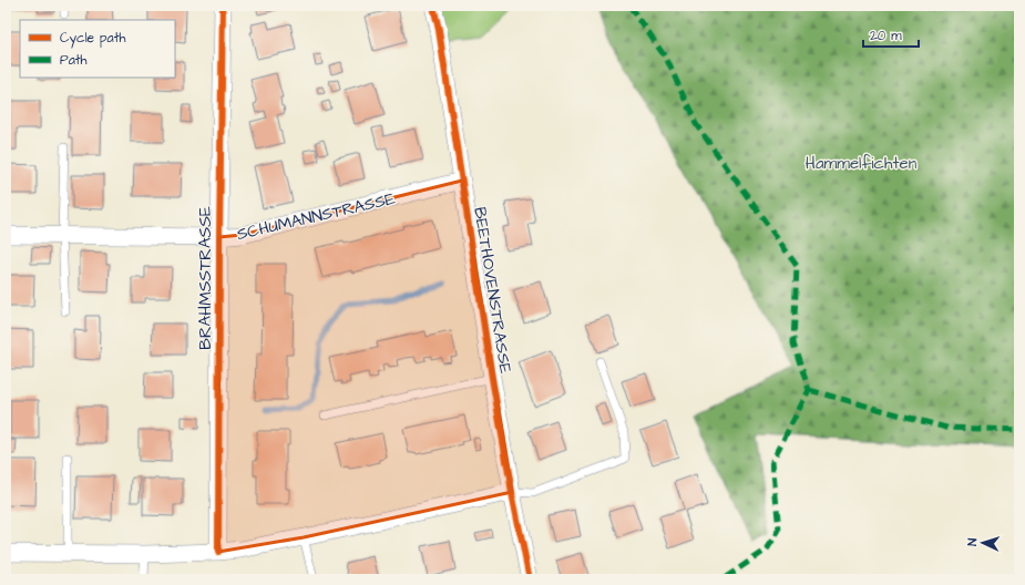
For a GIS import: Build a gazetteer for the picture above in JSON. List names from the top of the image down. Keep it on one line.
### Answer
{"streets":{"street":["SCHUMANNSTRASSE","BRAHMSSTRASSE","BEETHOVENSTRASSE"]},"crossings":[["SCHUMANNSTRASSE","BRAHMSSTRASSE"],["SCHUMANNSTRASSE","BEETHOVENSTRASSE"]],"parks":["Hammelfichten"],"legend":["Cycle path","Path"],"scale_bar":"20 m","north":"left"}
